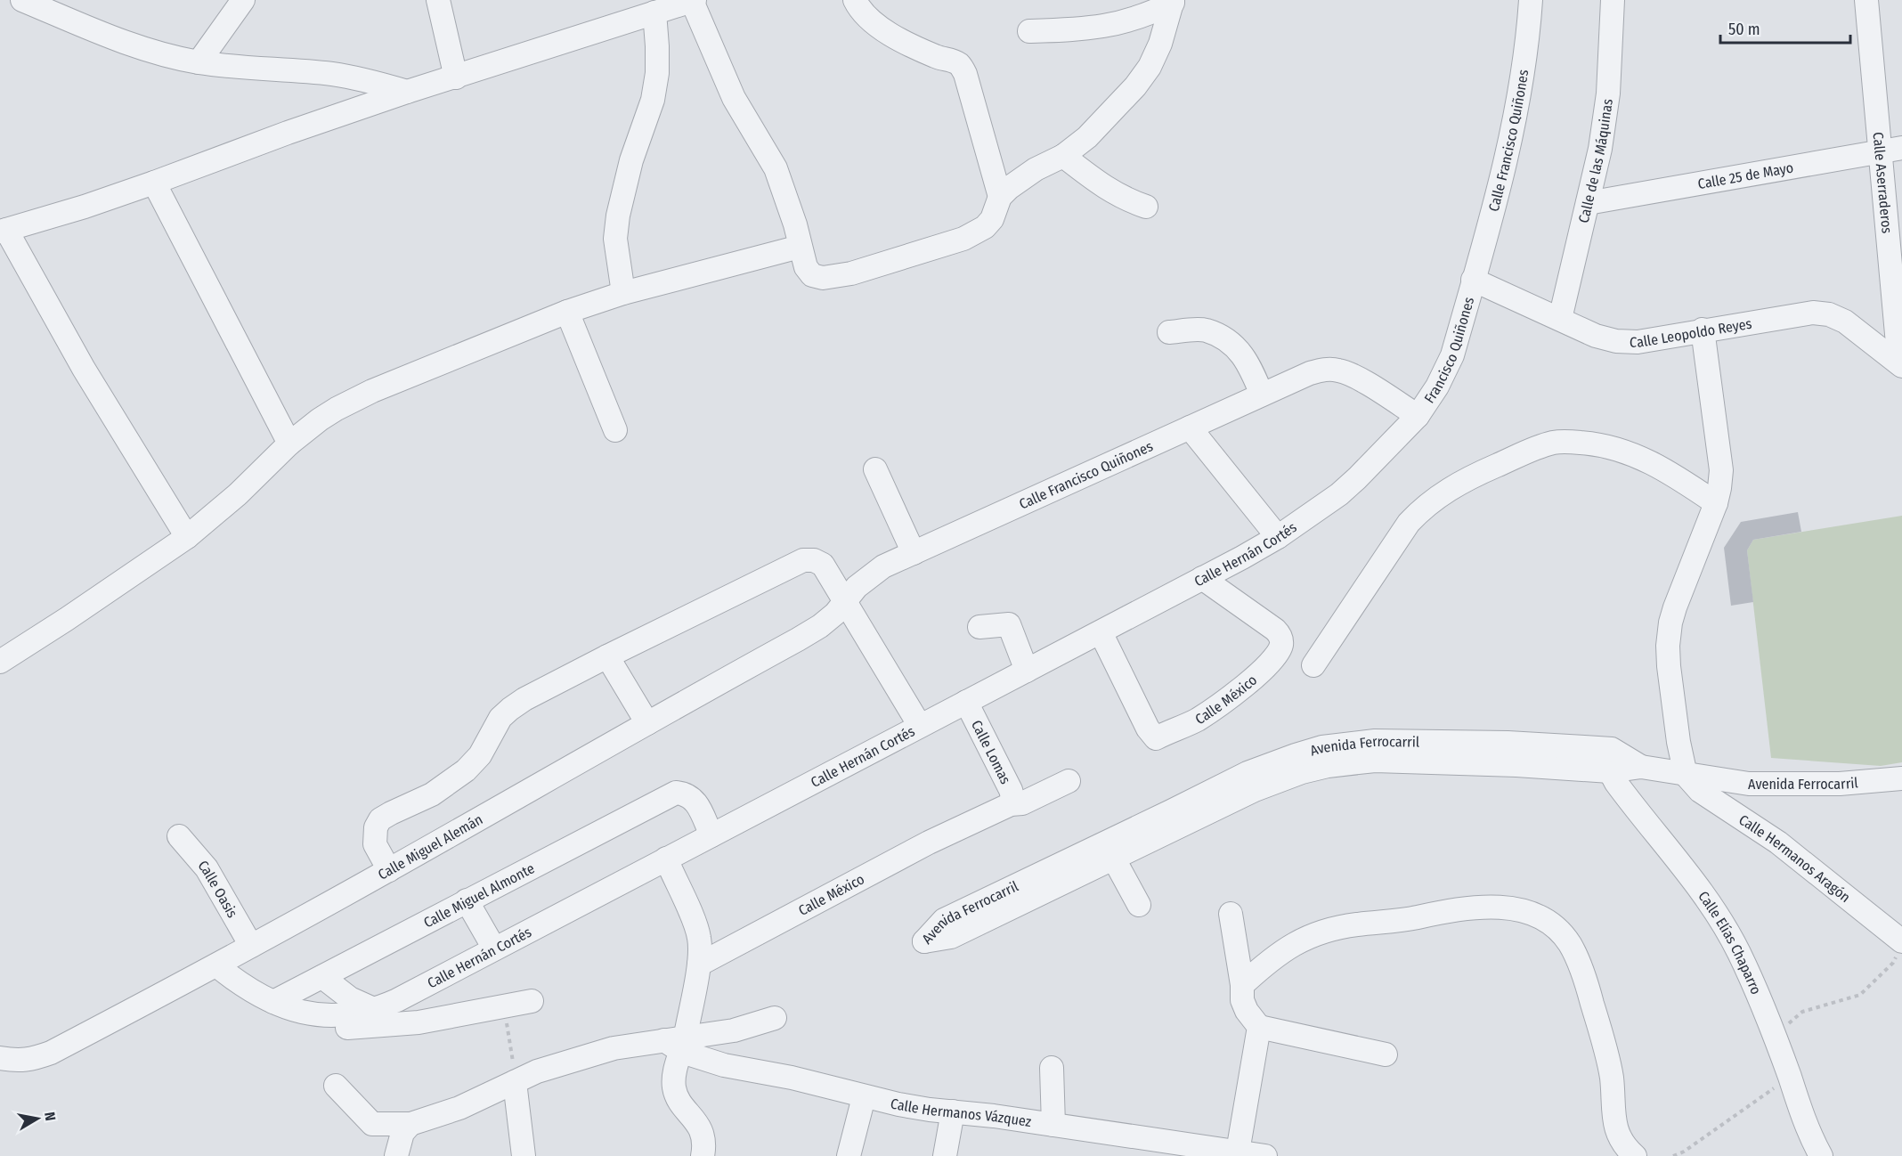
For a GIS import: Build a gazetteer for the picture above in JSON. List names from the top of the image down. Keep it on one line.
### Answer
{"streets":{"street":["Calle Francisco Quiñones","Calle de las Máquinas","Calle 25 de Mayo","Calle Aserraderos","Calle Leopoldo Reyes","Francisco Quiñones","Calle Hernán Cortés","Calle México","Avenida Ferrocarril","Calle Lomas","Calle Miguel Alemán","Calle Hermanos Aragón","Calle Oasis","Calle Miguel Almonte","Calle Elías Chaparro","Calle Hermanos Vázquez"]},"crossings":[["Calle Francisco Quiñones","Calle Leopoldo Reyes"],["Calle Francisco Quiñones","Francisco Quiñones"],["Calle Francisco Quiñones","Calle Hernán Cortés"],["Calle Francisco Quiñones","Calle Miguel Alemán"],["Calle de las Máquinas","Calle 25 de Mayo"],["Calle de las Máquinas","Calle Leopoldo Reyes"],["Calle 25 de Mayo","Calle Aserraderos"],["Calle Aserraderos","Calle Leopoldo Reyes"],["Calle Leopoldo Reyes","Francisco Quiñones"],["Francisco Quiñones","Calle Hernán Cortés"],["Calle Hernán Cortés","Calle México"],["Calle Hernán Cortés","Calle Lomas"],["Calle Hernán Cortés","Calle Miguel Alemán"],["Calle Hernán Cortés","Calle Miguel Almonte"],["Calle México","Calle Lomas"],["Avenida Ferrocarril","Calle Hermanos Aragón"],["Avenida Ferrocarril","Calle Elías Chaparro"],["Calle Miguel Alemán","Calle Oasis"]],"scale_bar":"50 m","north":"right"}
